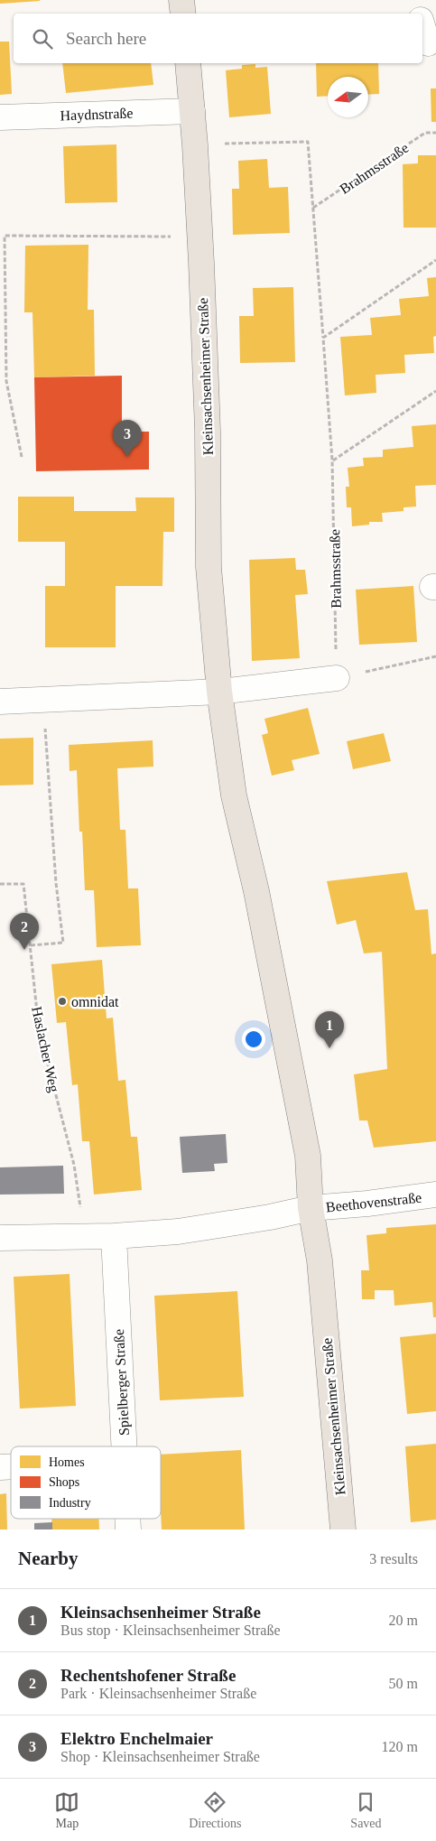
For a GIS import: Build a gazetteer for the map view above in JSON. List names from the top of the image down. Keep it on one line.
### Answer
{"streets":{"main road":["Kleinsachsenheimer Straße"],"street":["Haydnstraße","Beethovenstraße","Spielberger Straße"],"path":["Brahmsstraße","Haslacher Weg"]},"crossings":[["Haydnstraße","Kleinsachsenheimer Straße"],["Kleinsachsenheimer Straße","Beethovenstraße"]],"places":["omnidat"],"legend":["Homes","Shops","Industry"],"north":"left","page":{"search":"Search here","pins":["3","2","1"],"heading":["Nearby","3 results"],"list":[{"mark":"1","name":"Kleinsachsenheimer Straße","note":"Bus stop · Kleinsachsenheimer Straße","value":"20 m"},{"mark":"2","name":"Rechentshofener Straße","note":"Park · Kleinsachsenheimer Straße","value":"50 m"},{"mark":"3","name":"Elektro Enchelmaier","note":"Shop · Kleinsachsenheimer Straße","value":"120 m"}],"nav":["Map","Directions","Saved"]}}
